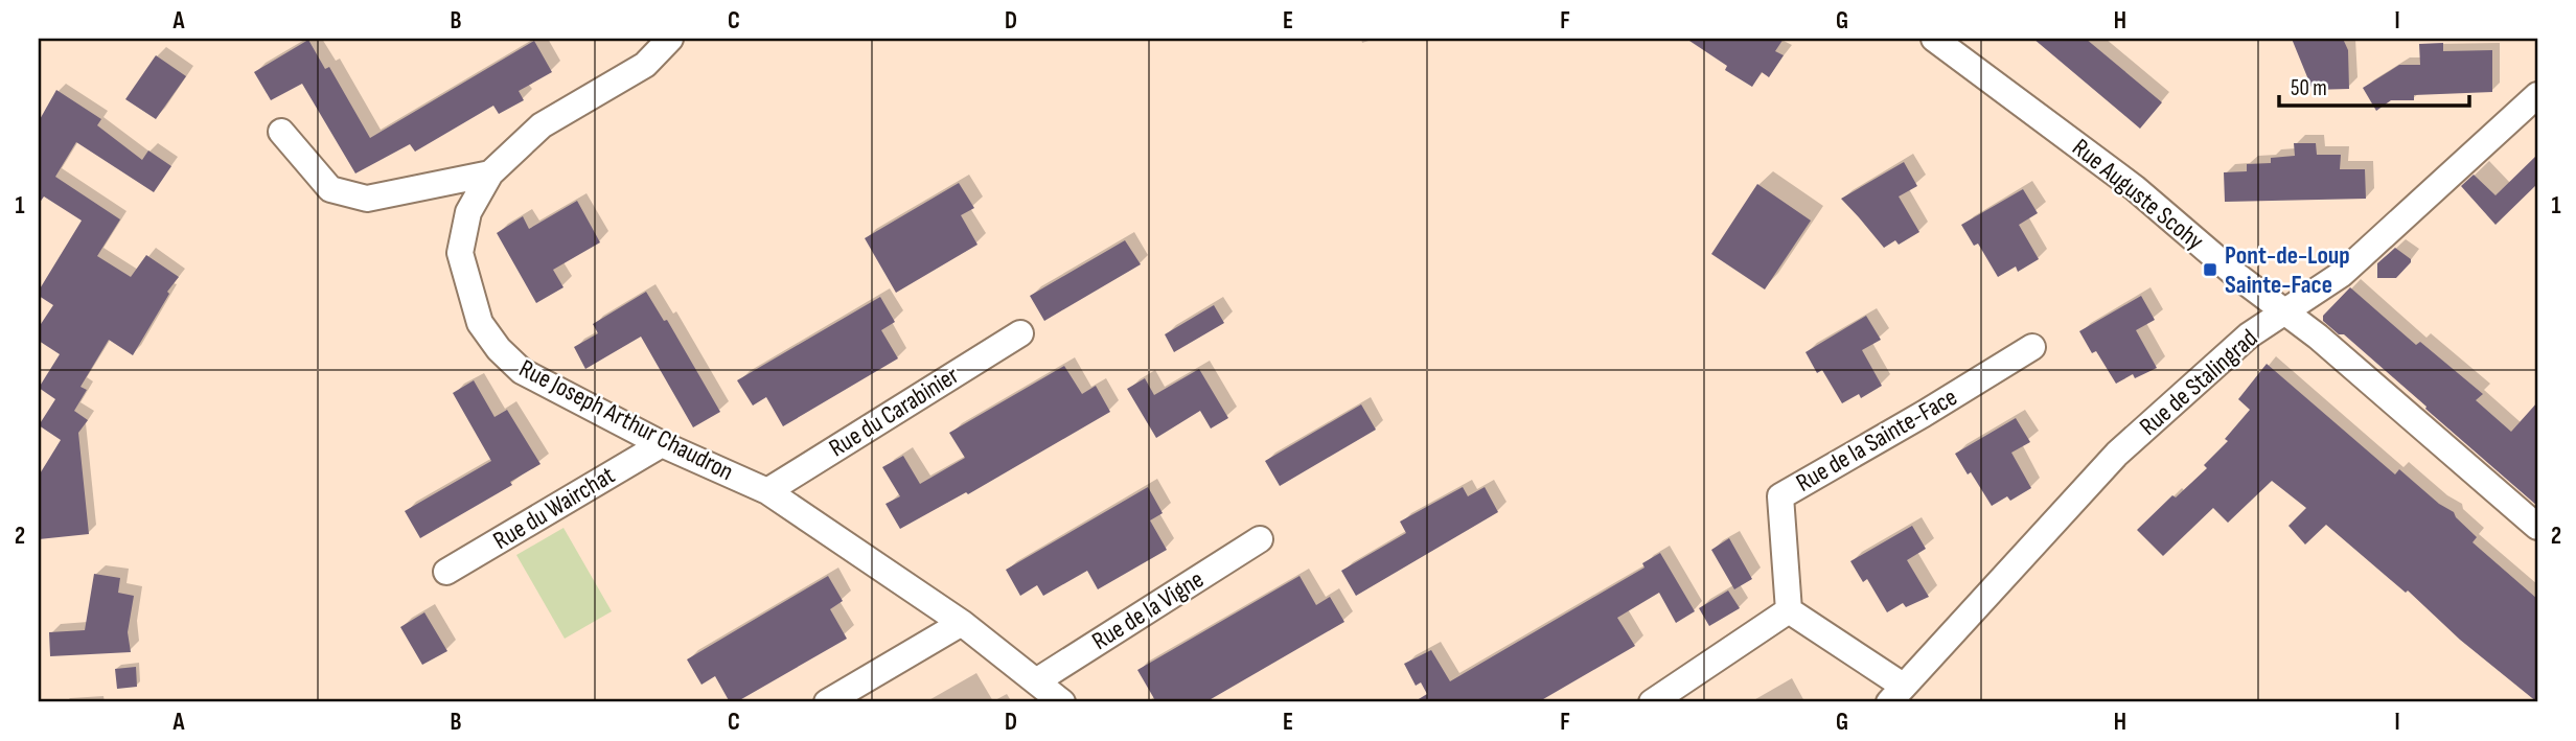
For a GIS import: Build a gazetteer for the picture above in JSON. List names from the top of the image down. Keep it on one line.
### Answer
{"streets":{"street":["Rue Auguste Scohy","Rue de Stalingrad","Rue du Carabinier","Rue Joseph Arthur Chaudron","Rue de la Sainte-Face","Rue du Wairchat","Rue de la Vigne"]},"crossings":[["Rue Auguste Scohy","Rue de Stalingrad"],["Rue du Carabinier","Rue Joseph Arthur Chaudron"],["Rue Joseph Arthur Chaudron","Rue du Wairchat"],["Rue Joseph Arthur Chaudron","Rue de la Vigne"]],"places":{"transit":["Pont-de-Loup Sainte-Face"]},"scale_bar":"50 m","grid":{"columns":["A","B","C","D","E","F","G","H","I"],"rows":["1","2"]}}
